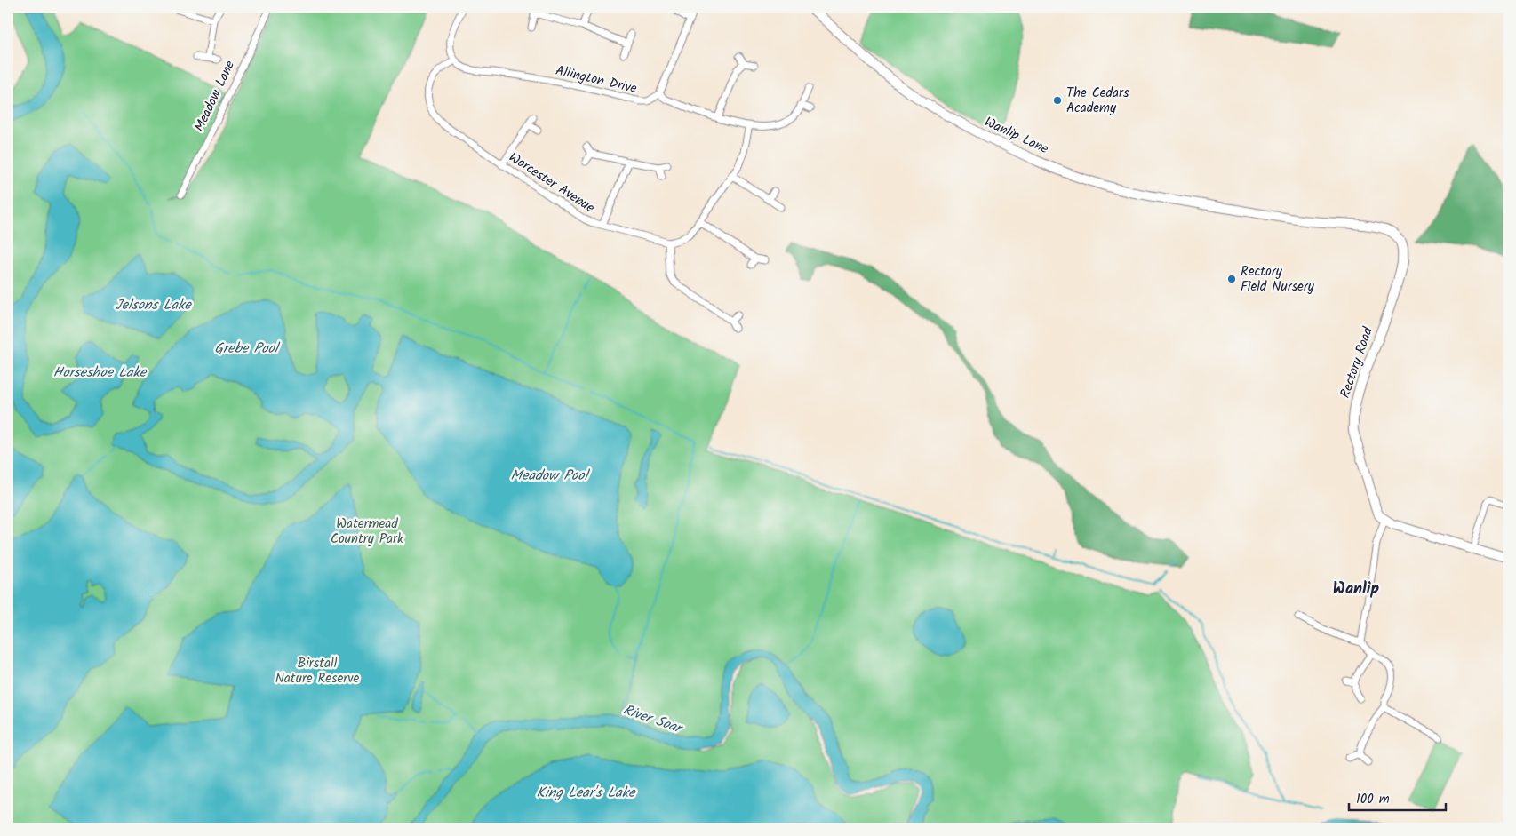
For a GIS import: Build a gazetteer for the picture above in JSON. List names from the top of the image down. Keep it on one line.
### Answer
{"streets":{"street":["Allington Drive","Meadow Lane","Wanlip Lane","Worcester Avenue","Rectory Road"]},"crossings":[["Allington Drive","Worcester Avenue"],["Wanlip Lane","Rectory Road"]],"districts":["Wanlip"],"water":["Jelsons Lake","Grebe Pool","Horseshoe Lake","Meadow Pool","River Soar","King Lear's Lake"],"parks":["Watermead Country Park","Birstall Nature Reserve"],"places":["The Cedars Academy","Rectory Field Nursery"],"scale_bar":"100 m"}
